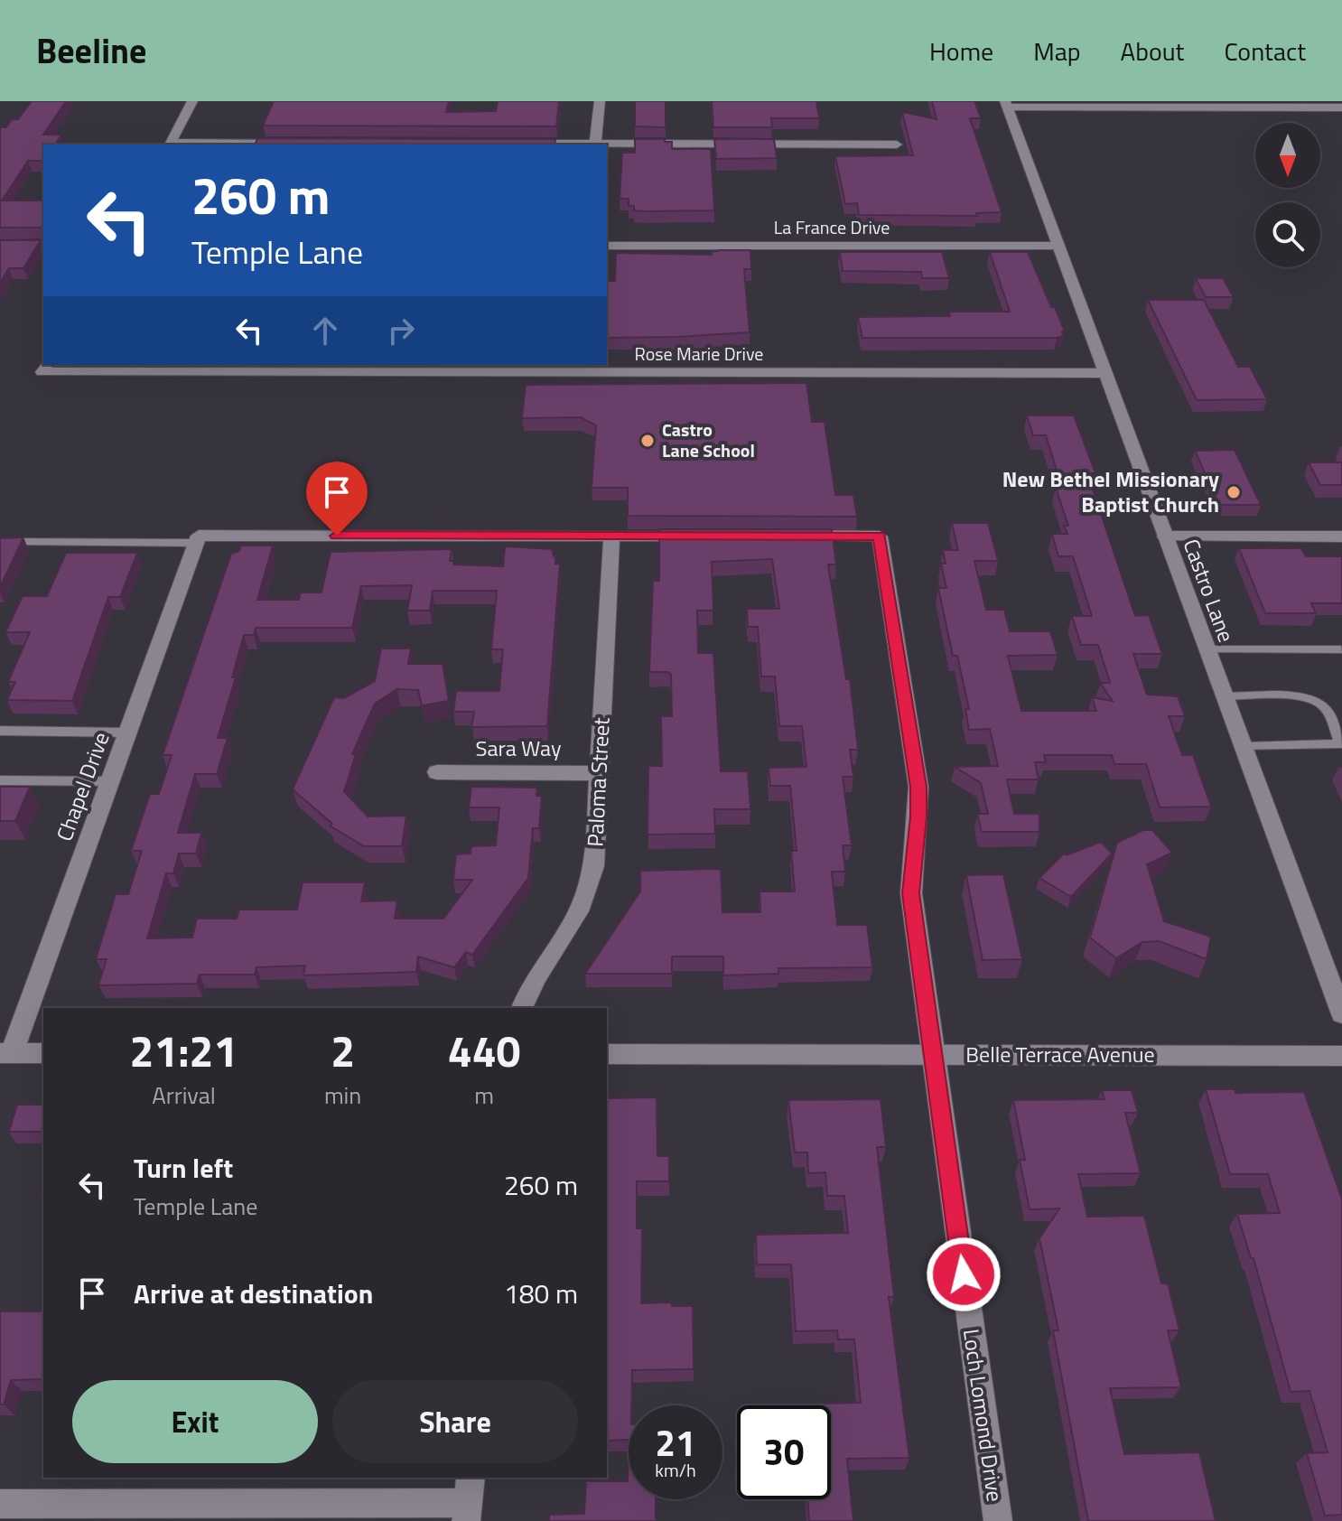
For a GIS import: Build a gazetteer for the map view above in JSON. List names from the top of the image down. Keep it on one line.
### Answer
{"streets":{"street":["La France Drive","Rose Marie Drive","Castro Lane","Sara Way","Paloma Street","Chapel Drive","Belle Terrace Avenue","Loch Lomond Drive"]},"crossings":[["La France Drive","Castro Lane"],["Rose Marie Drive","Castro Lane"],["Sara Way","Paloma Street"],["Belle Terrace Avenue","Loch Lomond Drive"]],"places":["Castro Lane School","New Bethel Missionary Baptist Church"],"north":"bottom","page":{"header":"Beeline","nav":["Home","Map","About","Contact"],"turn":["260 m","Temple Lane"],"eta":["21:21","Arrival","2","min","440","m"],"list":[{"name":"Turn left","note":"Temple Lane","value":"260 m"},{"name":"Arrive at destination","value":"180 m"}],"buttons":["Exit","Share"],"speed":"21 km/h","limit":"30"}}
